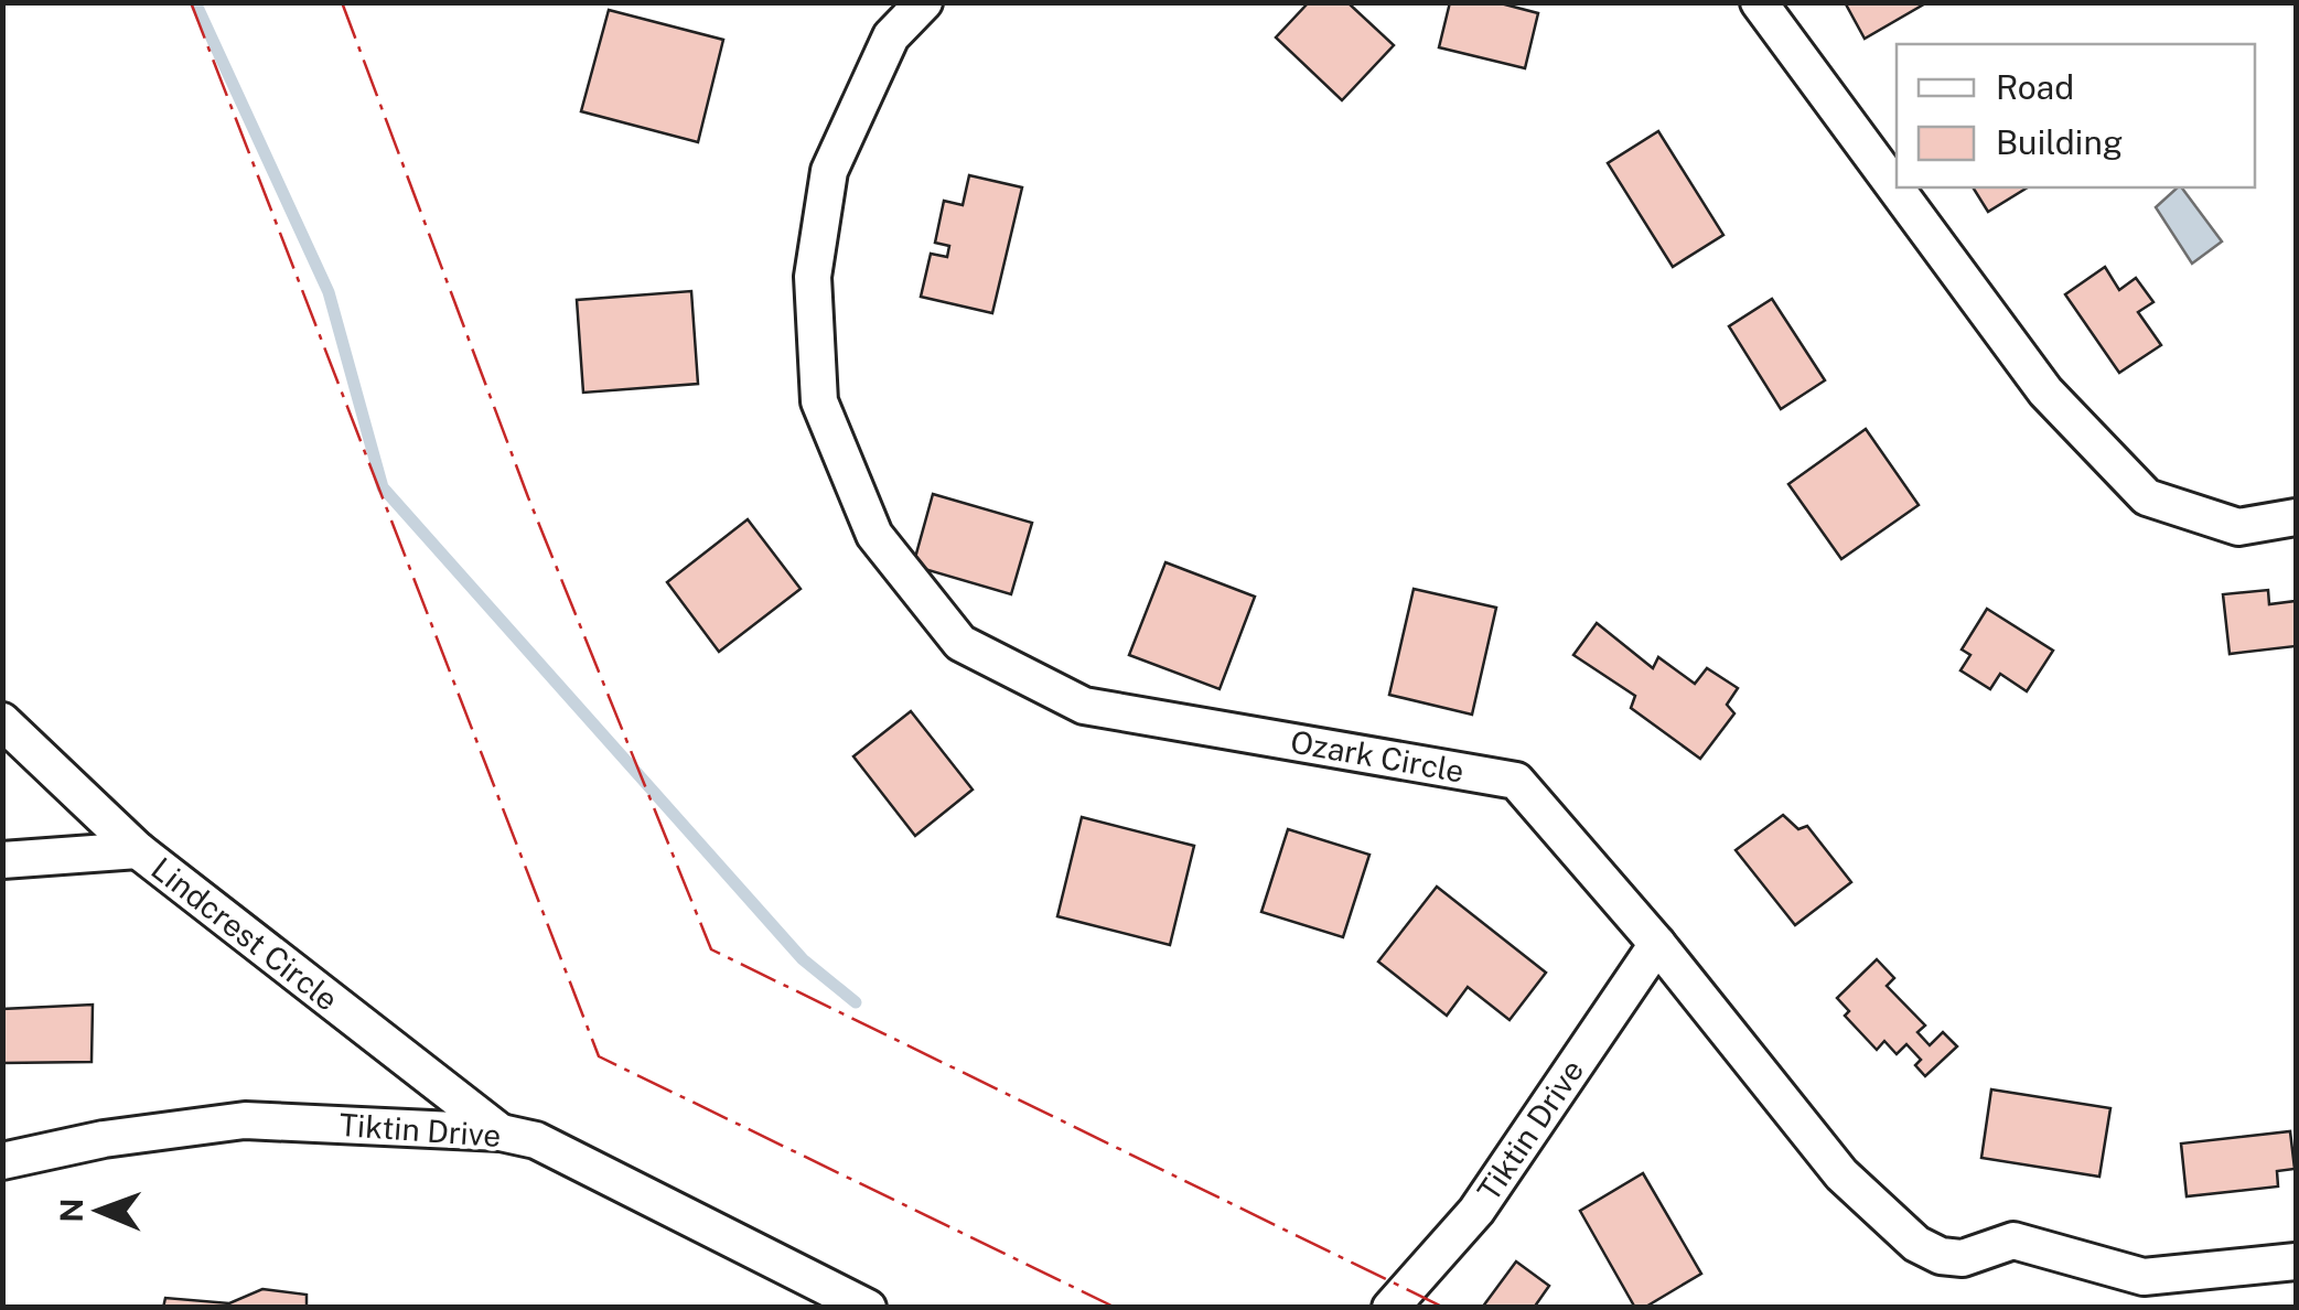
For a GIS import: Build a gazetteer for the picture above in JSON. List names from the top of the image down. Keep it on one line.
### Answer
{"streets":{"street":["Ozark Circle","Lindcrest Circle","Tiktin Drive"]},"crossings":[["Ozark Circle","Tiktin Drive"],["Lindcrest Circle","Tiktin Drive"]],"legend":["Road","Building"],"north":"left"}
